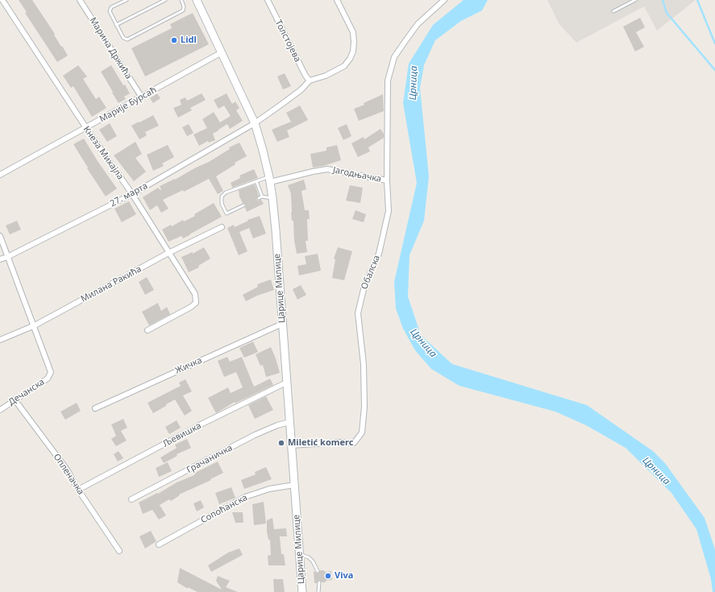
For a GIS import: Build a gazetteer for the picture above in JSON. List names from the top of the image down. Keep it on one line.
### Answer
{"streets":{"main road":["Царице Милице"],"street":["Толстојева","Марина Држића","Марије Бурсаћ","Кнеза Михајла","Јагодњачка","27. марта","Обалска","Милана Ракића","Жичка","Дечанска","Љевишка","Грачаничка","Опленачка","Сопоћанска"]},"crossings":[["Толстојева","27. марта"],["Марина Држића","Марије Бурсаћ"],["Марије Бурсаћ","Кнеза Михајла"],["Марије Бурсаћ","Царице Милице"],["Кнеза Михајла","27. марта"],["Кнеза Михајла","Милана Ракића"],["Јагодњачка","Обалска"],["Јагодњачка","Царице Милице"],["27. марта","Царице Милице"],["Обалска","Царице Милице"],["Милана Ракића","Дечанска"],["Царице Милице","Жичка"],["Царице Милице","Љевишка"],["Царице Милице","Грачаничка"],["Царице Милице","Сопоћанска"],["Дечанска","Опленачка"],["Љевишка","Опленачка"]],"water":["Црница"],"places":["Lidl","Miletić komerc","Viva"]}
